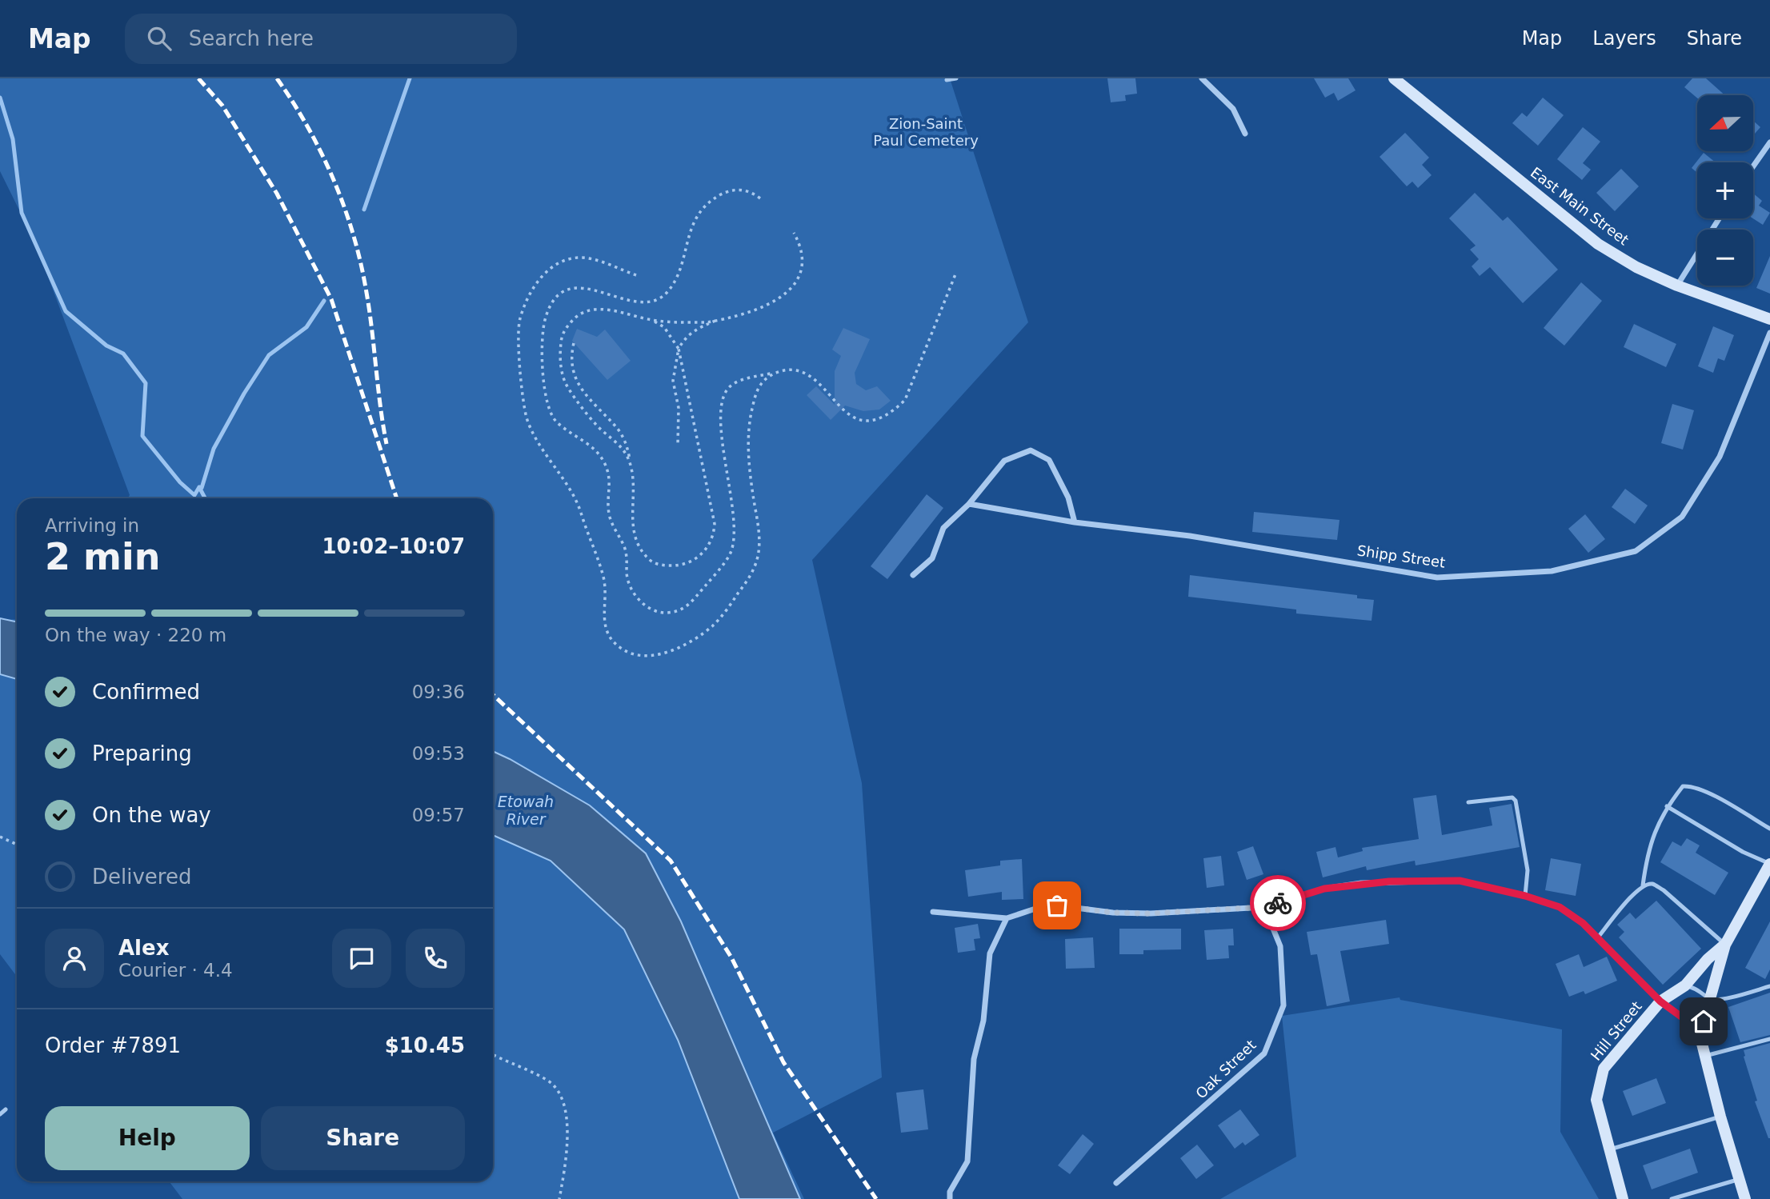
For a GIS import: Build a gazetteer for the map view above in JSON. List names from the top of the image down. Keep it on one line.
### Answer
{"streets":{"main road":["East Main Street","Hill Street"],"street":["Shipp Street","Oak Street"]},"water":["Etowah River"],"parks":["Zion-Saint Paul Cemetery"],"north":"left","page":{"header":"Map","search":"Search here","nav":["Map","Layers","Share"],"map_buttons":["+","−"],"heading":["2 min","Arriving in","10:02–10:07"],"panel":["Alex","Courier · 4.4","Order #7891","$10.45"],"bar":"On the way · 220 m","list":[["Confirmed","09:36"],["Preparing","09:53"],["On the way","09:57"],"Delivered"],"buttons":["Help","Share"]}}
